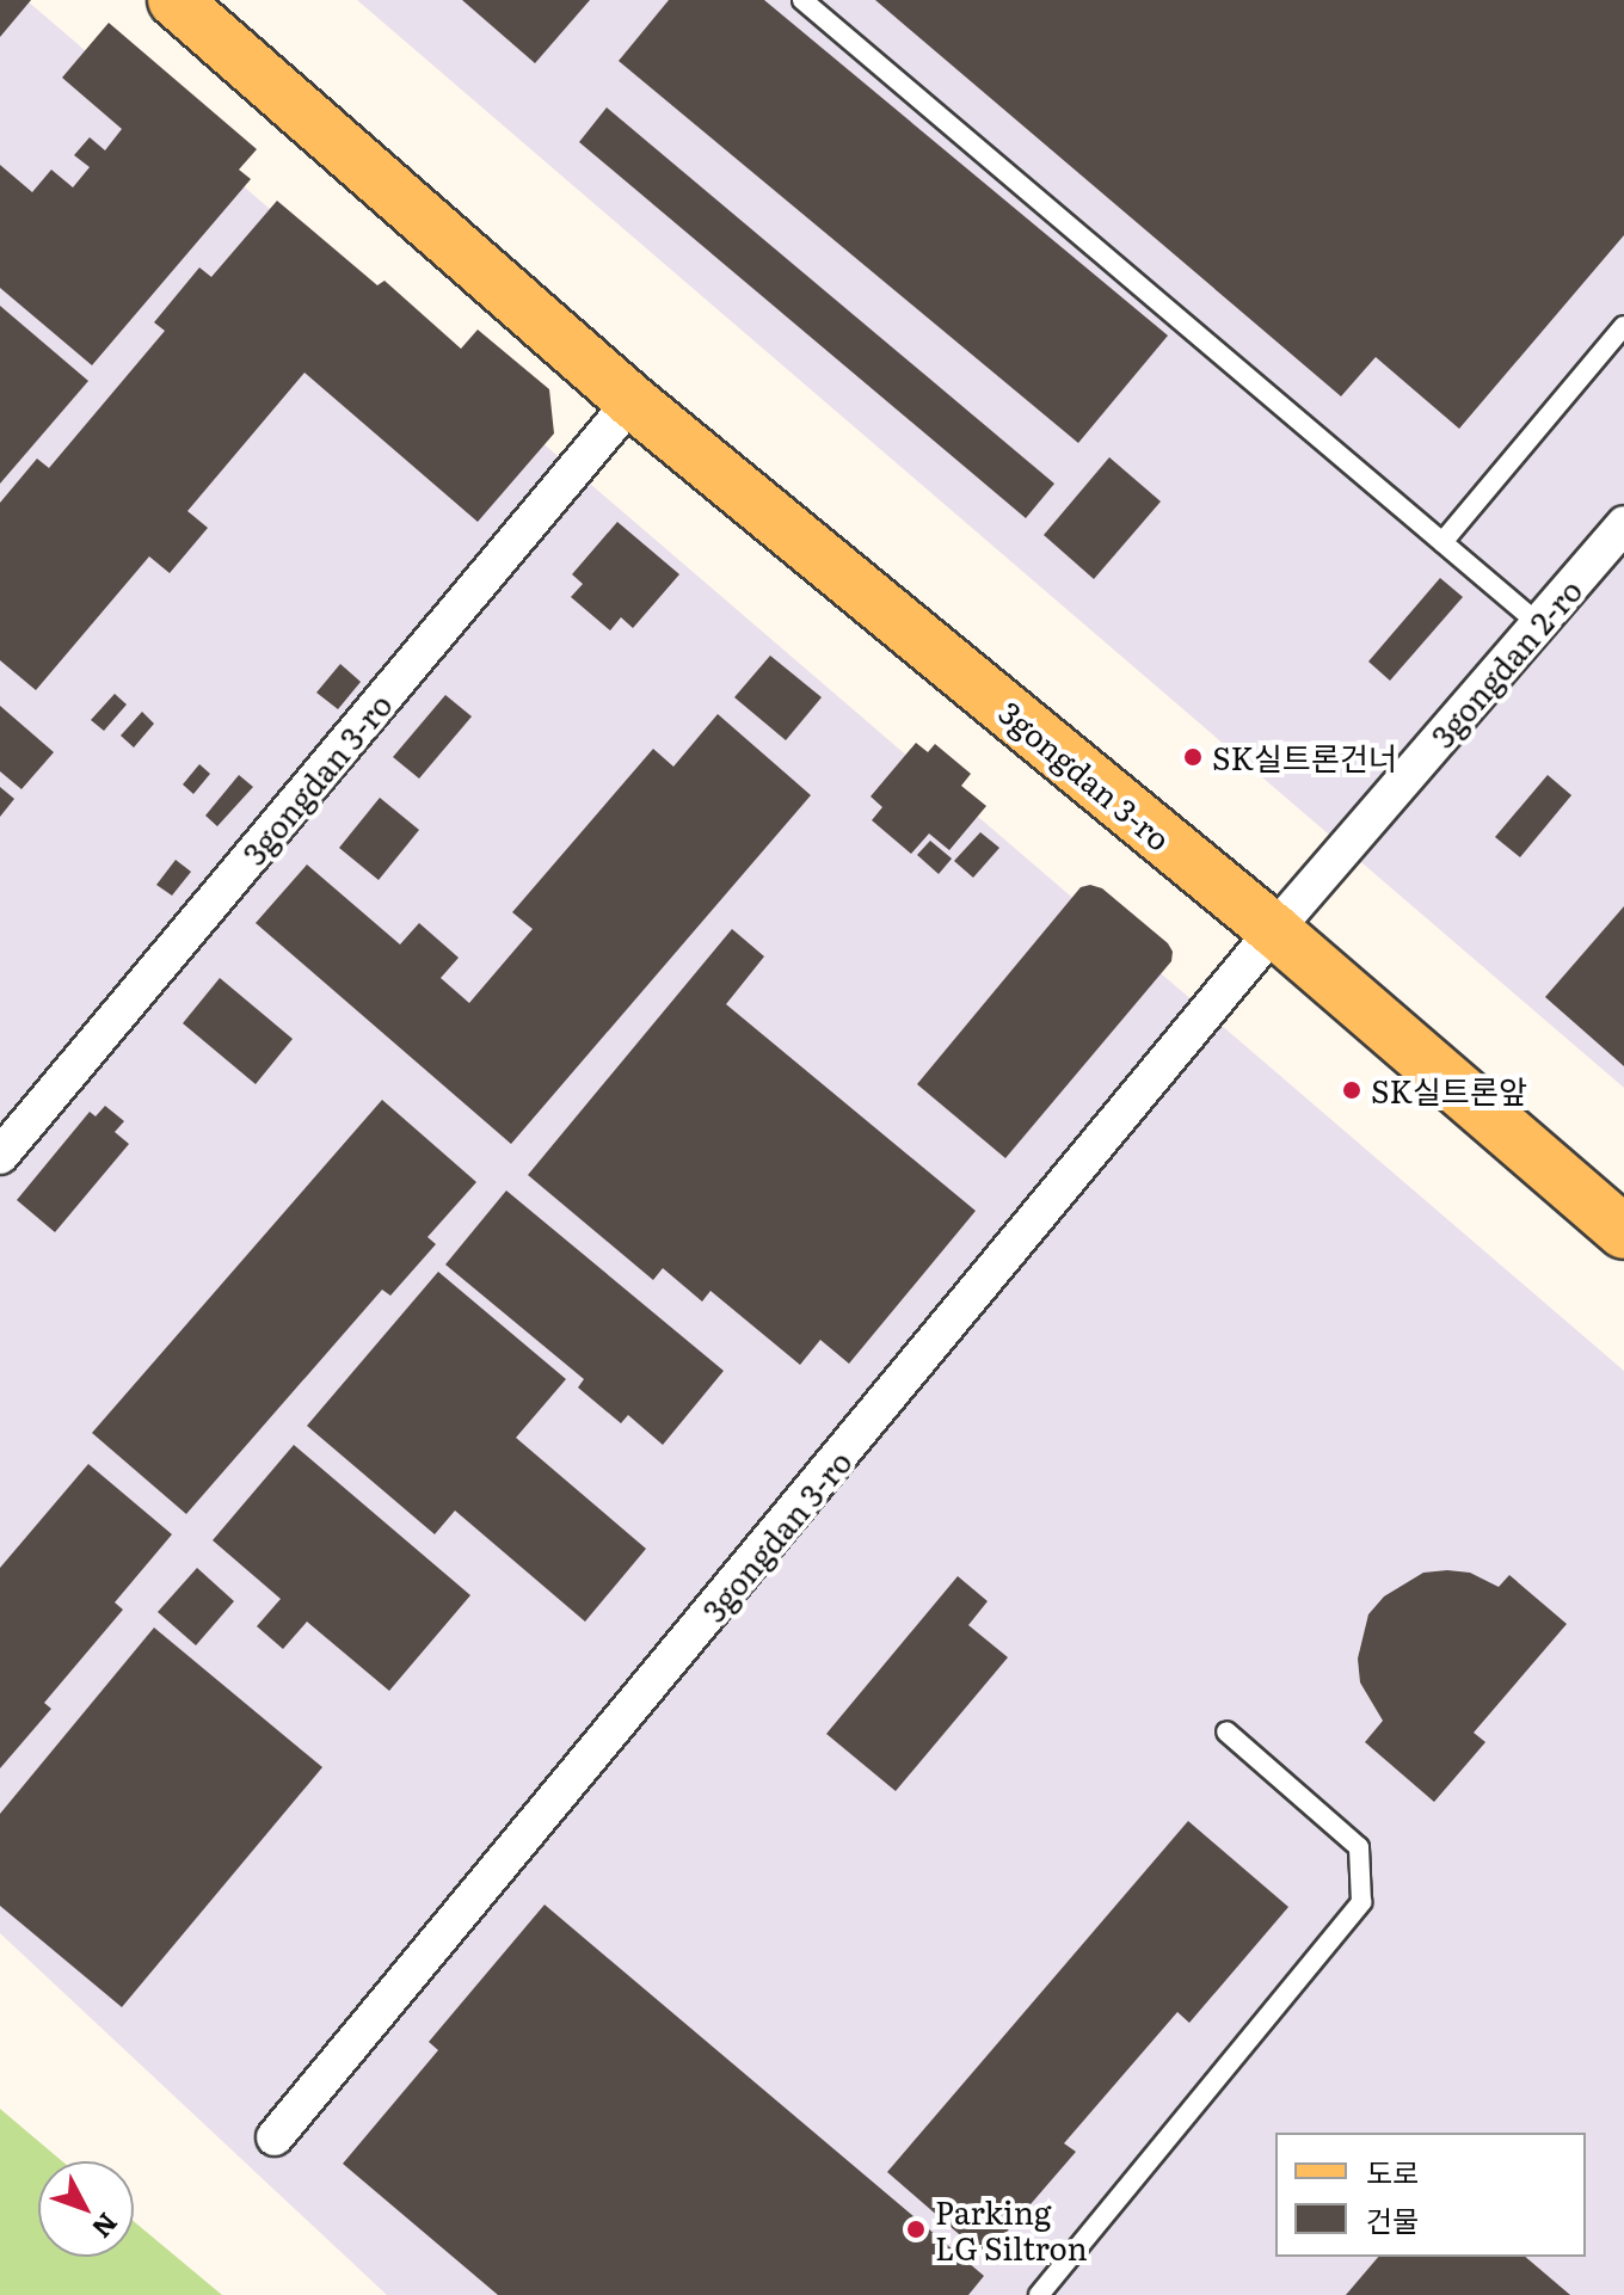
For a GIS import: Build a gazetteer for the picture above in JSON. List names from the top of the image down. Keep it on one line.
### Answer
{"streets":{"main road":["3gongdan 3-ro"],"street":["3gongdan 2-ro"]},"crossings":[["3gongdan 2-ro","3gongdan 3-ro"]],"places":["SK실트론건너","SK실트론앞","Parking LG Siltron"],"legend":["도로","건물"],"north":"bottom right"}
